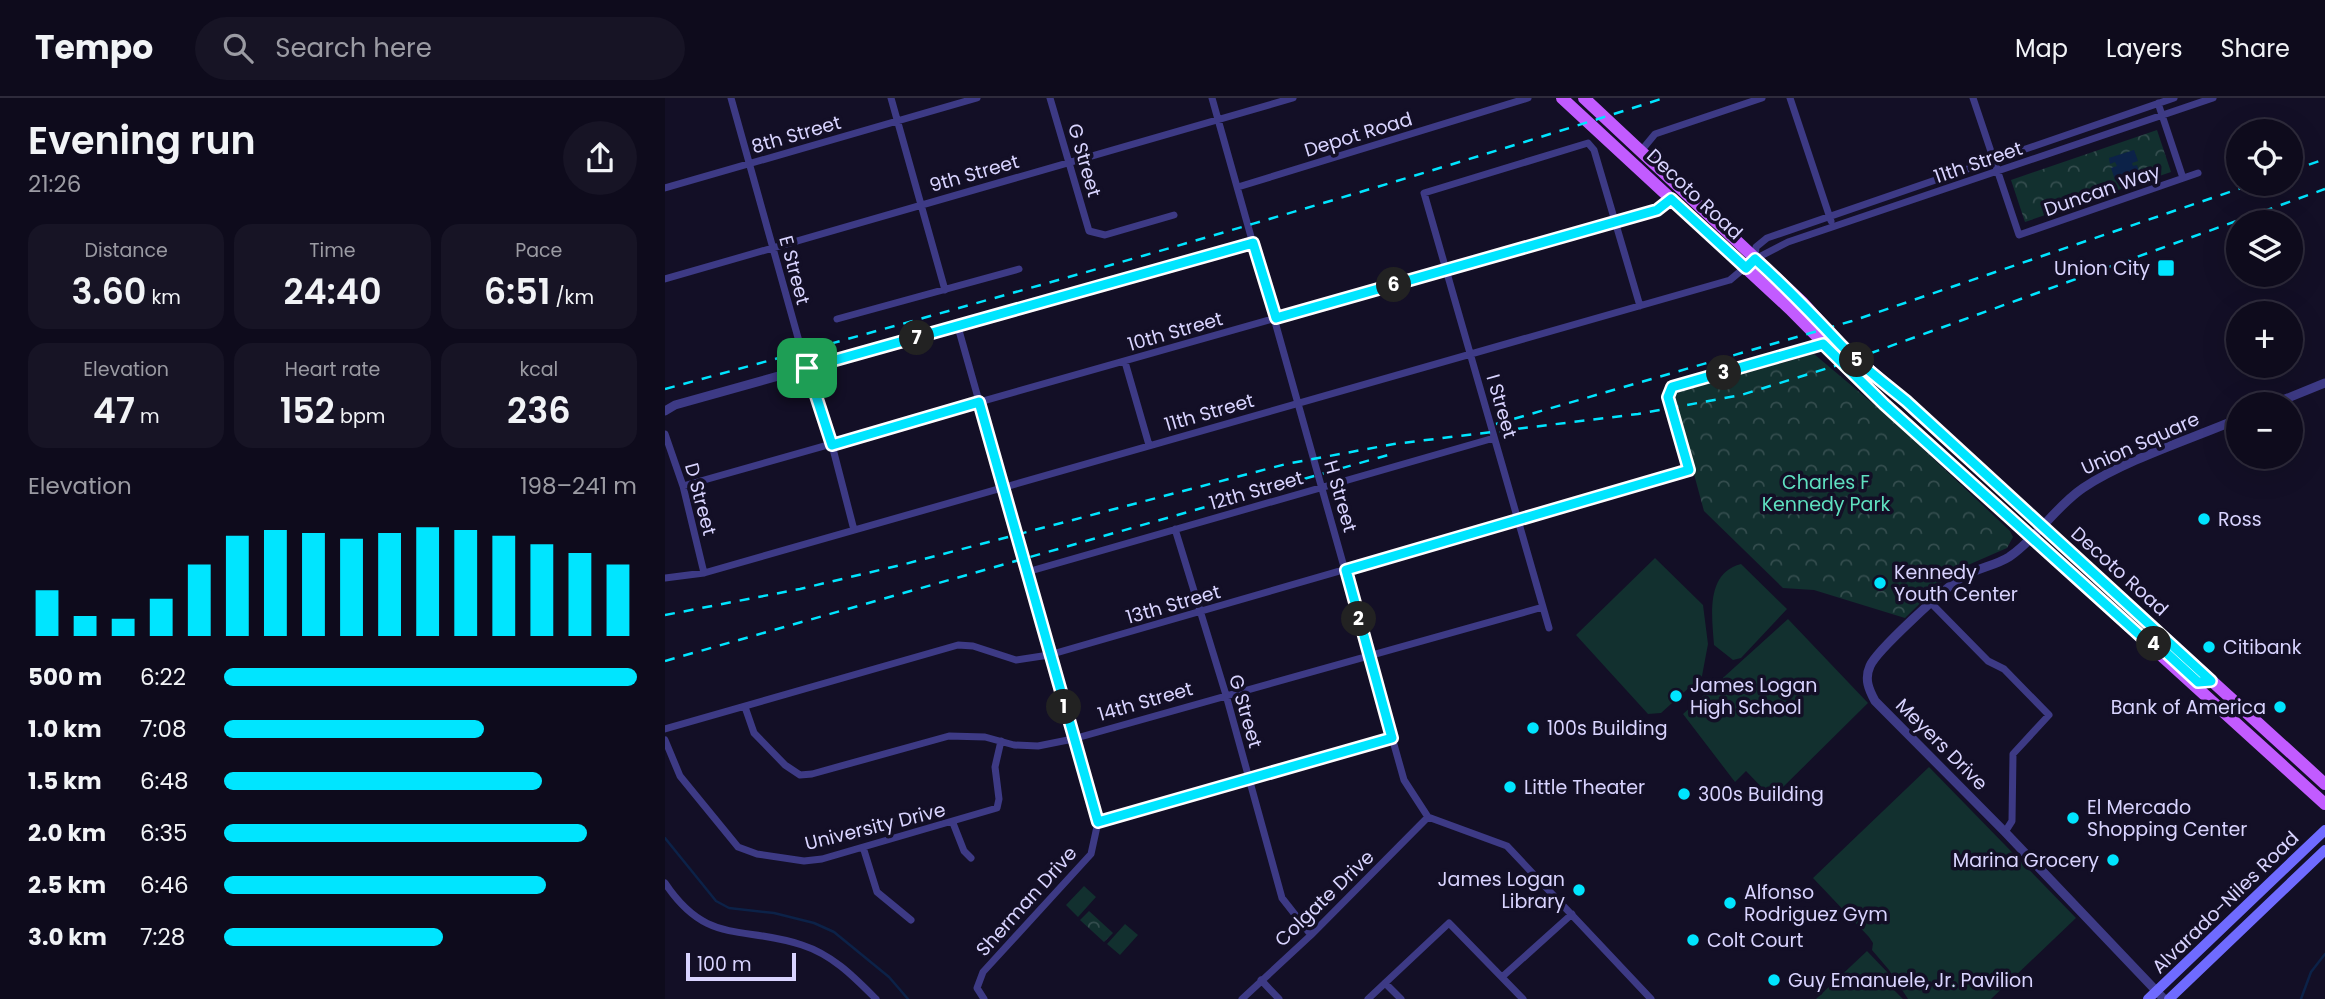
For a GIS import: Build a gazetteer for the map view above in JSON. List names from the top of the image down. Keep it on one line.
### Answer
{"streets":{"main road":["Decoto Road","Alvarado-Niles Road"],"street":["8th Street","Depot Road","G Street","11th Street","9th Street","Duncan Way","E Street","10th Street","I Street","Union Square","12th Street","H Street","D Street","13th Street","14th Street","Meyers Drive","University Drive","Colgate Drive","Sherman Drive"]},"crossings":[["8th Street","E Street"],["Depot Road","H Street"],["G Street","9th Street"],["G Street","12th Street"],["G Street","13th Street"],["G Street","14th Street"],["G Street","Colgate Drive"],["11th Street","Duncan Way"],["11th Street","Decoto Road"],["11th Street","E Street"],["11th Street","I Street"],["11th Street","H Street"],["11th Street","D Street"],["9th Street","E Street"],["9th Street","H Street"],["Decoto Road","10th Street"],["Decoto Road","Union Square"],["Decoto Road","13th Street"],["Decoto Road","Meyers Drive"],["E Street","10th Street"],["10th Street","I Street"],["10th Street","H Street"],["10th Street","D Street"],["I Street","12th Street"],["I Street","13th Street"],["I Street","14th Street"],["Union Square","Meyers Drive"],["12th Street","H Street"],["H Street","13th Street"],["H Street","14th Street"],["H Street","Colgate Drive"],["13th Street","14th Street"],["14th Street","University Drive"],["Meyers Drive","Alvarado-Niles Road"]],"parks":["Charles F Kennedy Park"],"places":{"transit":["Union City"],"other":["Ross","Kennedy Youth Center","Citibank","James Logan High School","Bank of America","100s Building","Little Theater","300s Building","El Mercado Shopping Center","Marina Grocery","James Logan Library","Alfonso Rodriguez Gym","Colt Court","Guy Emanuele, Jr. Pavilion"]},"scale_bar":"100 m","page":{"header":"Tempo","search":"Search here","nav":["Map","Layers","Share"],"heading":["Evening run","21:26"],"map_buttons":["+","−"],"stats":[["Distance","3.60 km"],["Time","24:40"],["Pace","6:51 /km"],["Elevation","47 m"],["Heart rate","152 bpm"],["kcal","236"]],"pins":["6","7","5","3","2","4","1"],"chart":["Elevation","198–241 m"],"list":[{"name":"500 m","note":"6:22"},{"name":"1.0 km","note":"7:08"},{"name":"1.5 km","note":"6:48"},{"name":"2.0 km","note":"6:35"},{"name":"2.5 km","note":"6:46"},{"name":"3.0 km","note":"7:28"}],"scale":"100 m"}}
